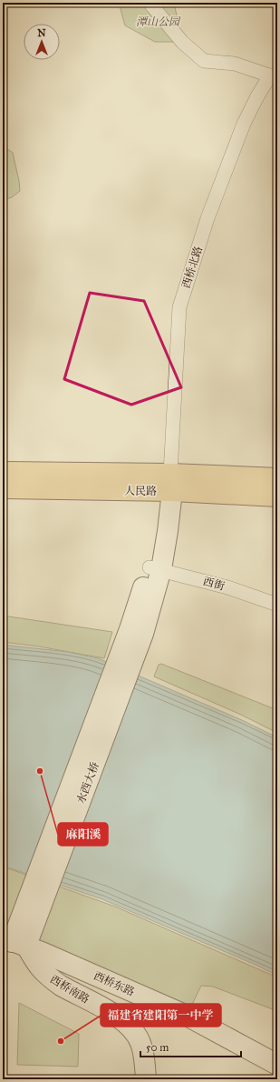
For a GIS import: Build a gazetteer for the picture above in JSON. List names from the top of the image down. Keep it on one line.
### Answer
{"streets":{"highway":["人民路"],"main road":["水西大桥","西桥东路","西桥南路"],"street":["西桥北路","西街"]},"crossings":[["西桥北路","人民路"],["西桥北路","水西大桥"],["人民路","水西大桥"],["西街","水西大桥"],["水西大桥","西桥东路"],["水西大桥","西桥南路"],["西桥东路","西桥南路"]],"parks":["潭山公园"],"places":["麻阳溪","福建省建阳第一中学"],"scale_bar":"50 m","north":"top"}
